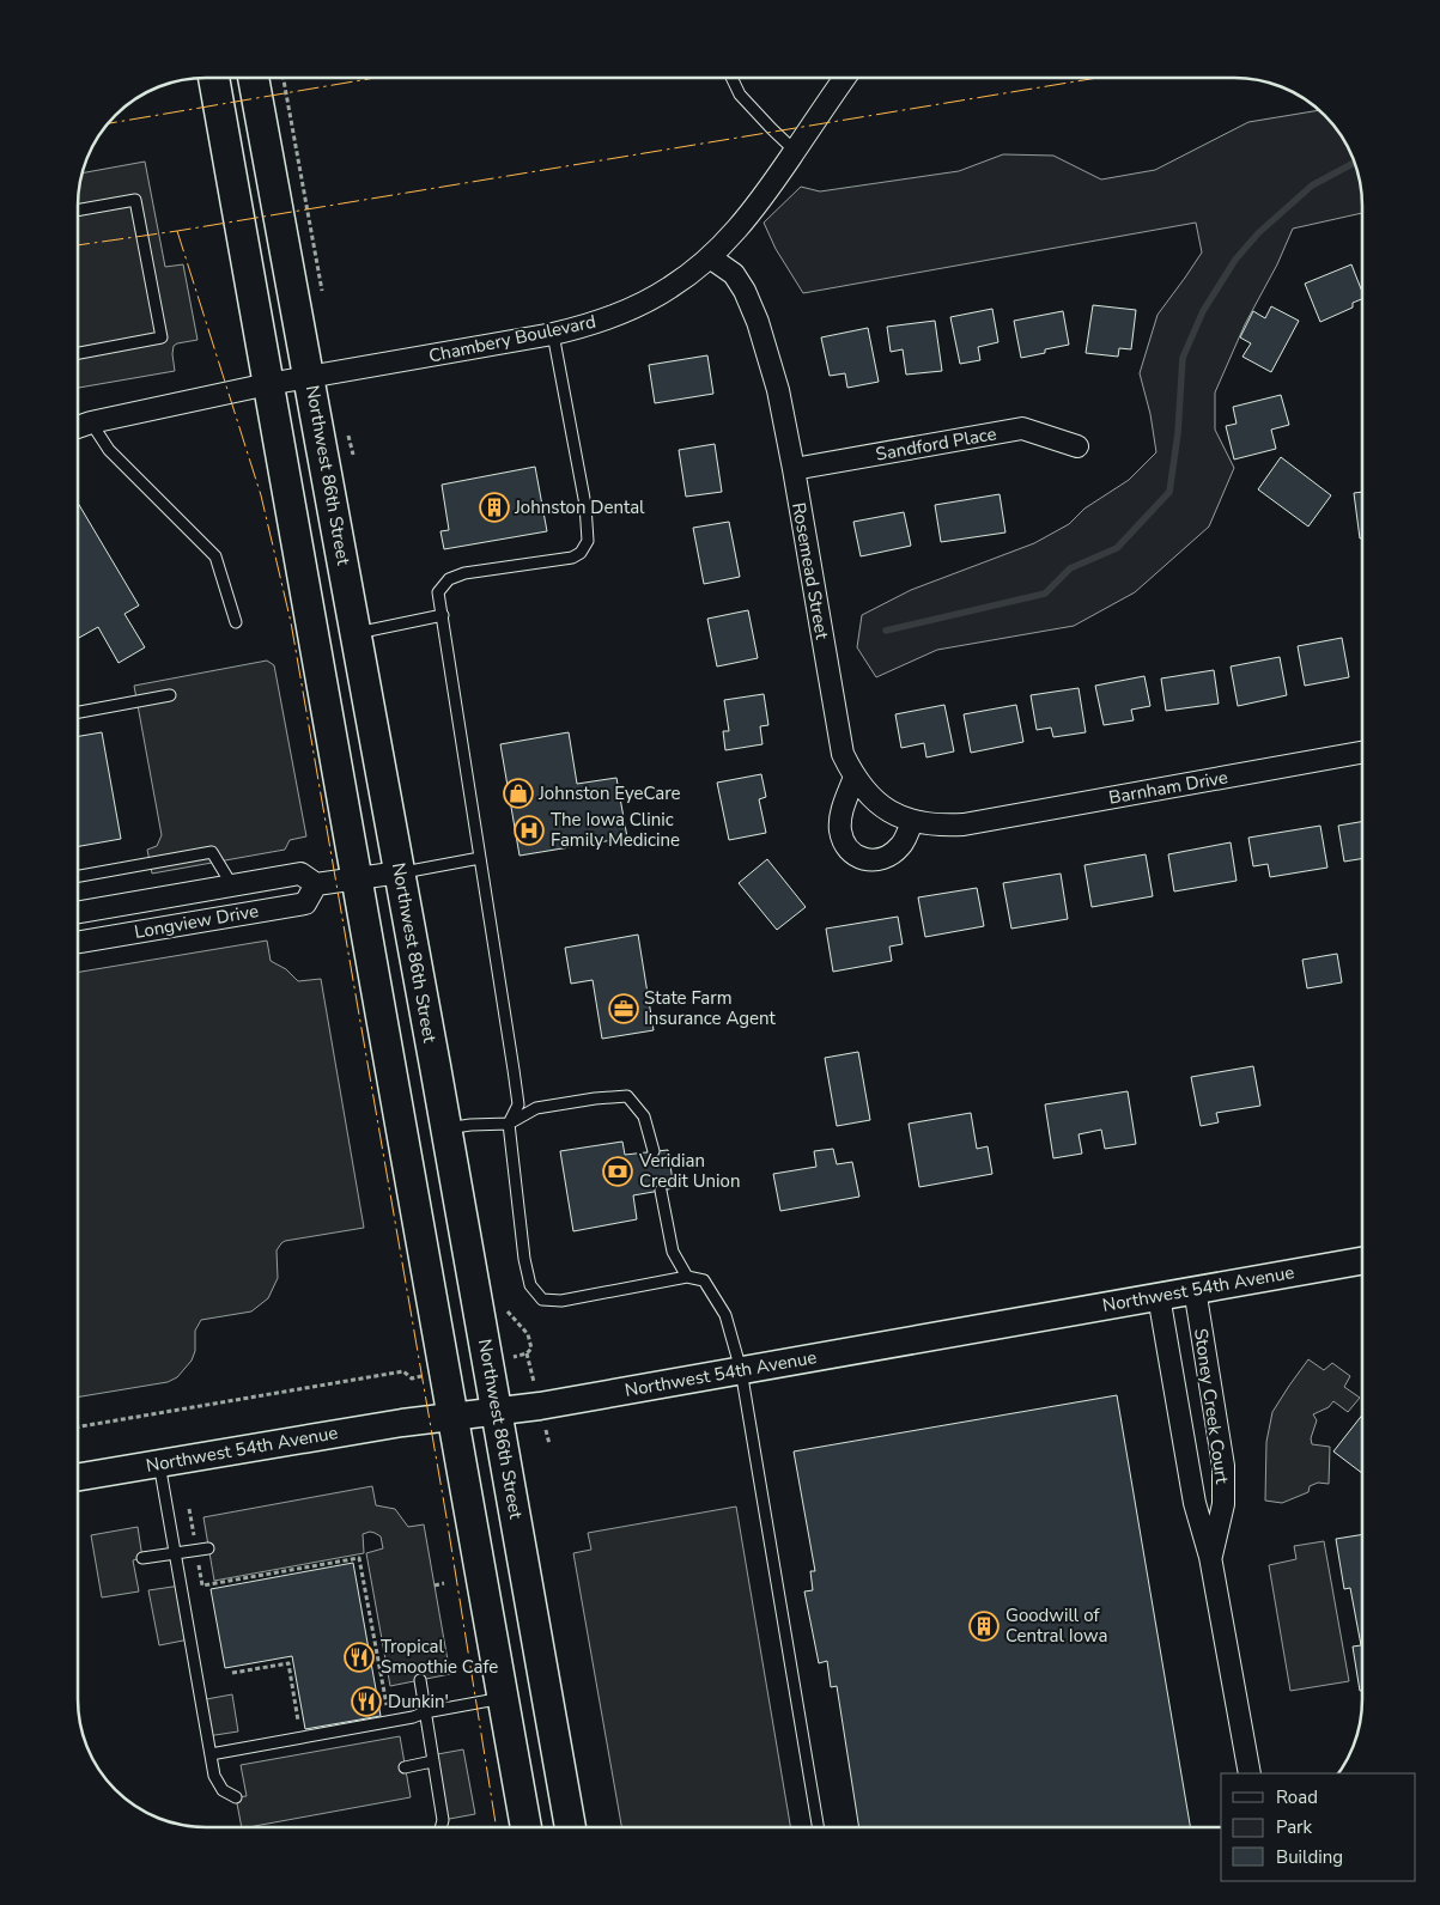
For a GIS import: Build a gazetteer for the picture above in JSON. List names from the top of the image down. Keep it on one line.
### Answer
{"streets":{"main road":["Northwest 86th Street"],"street":["Chambery Boulevard","Sandford Place","Rosemead Street","Barnham Drive","Longview Drive","Northwest 54th Avenue","Stoney Creek Court"]},"crossings":[["Chambery Boulevard","Northwest 86th Street"],["Chambery Boulevard","Rosemead Street"],["Sandford Place","Rosemead Street"],["Northwest 86th Street","Northwest 54th Avenue"],["Rosemead Street","Barnham Drive"],["Northwest 54th Avenue","Stoney Creek Court"]],"places":{"building":["Johnston Dental","Goodwill of Central Iowa"],"shop":["Johnston EyeCare"],"hospital":["The Iowa Clinic Family Medicine"],"office":["State Farm Insurance Agent"],"bank":["Veridian Credit Union"],"restaurant":["Tropical Smoothie Cafe","Dunkin'"]},"legend":["Road","Park","Building"]}
